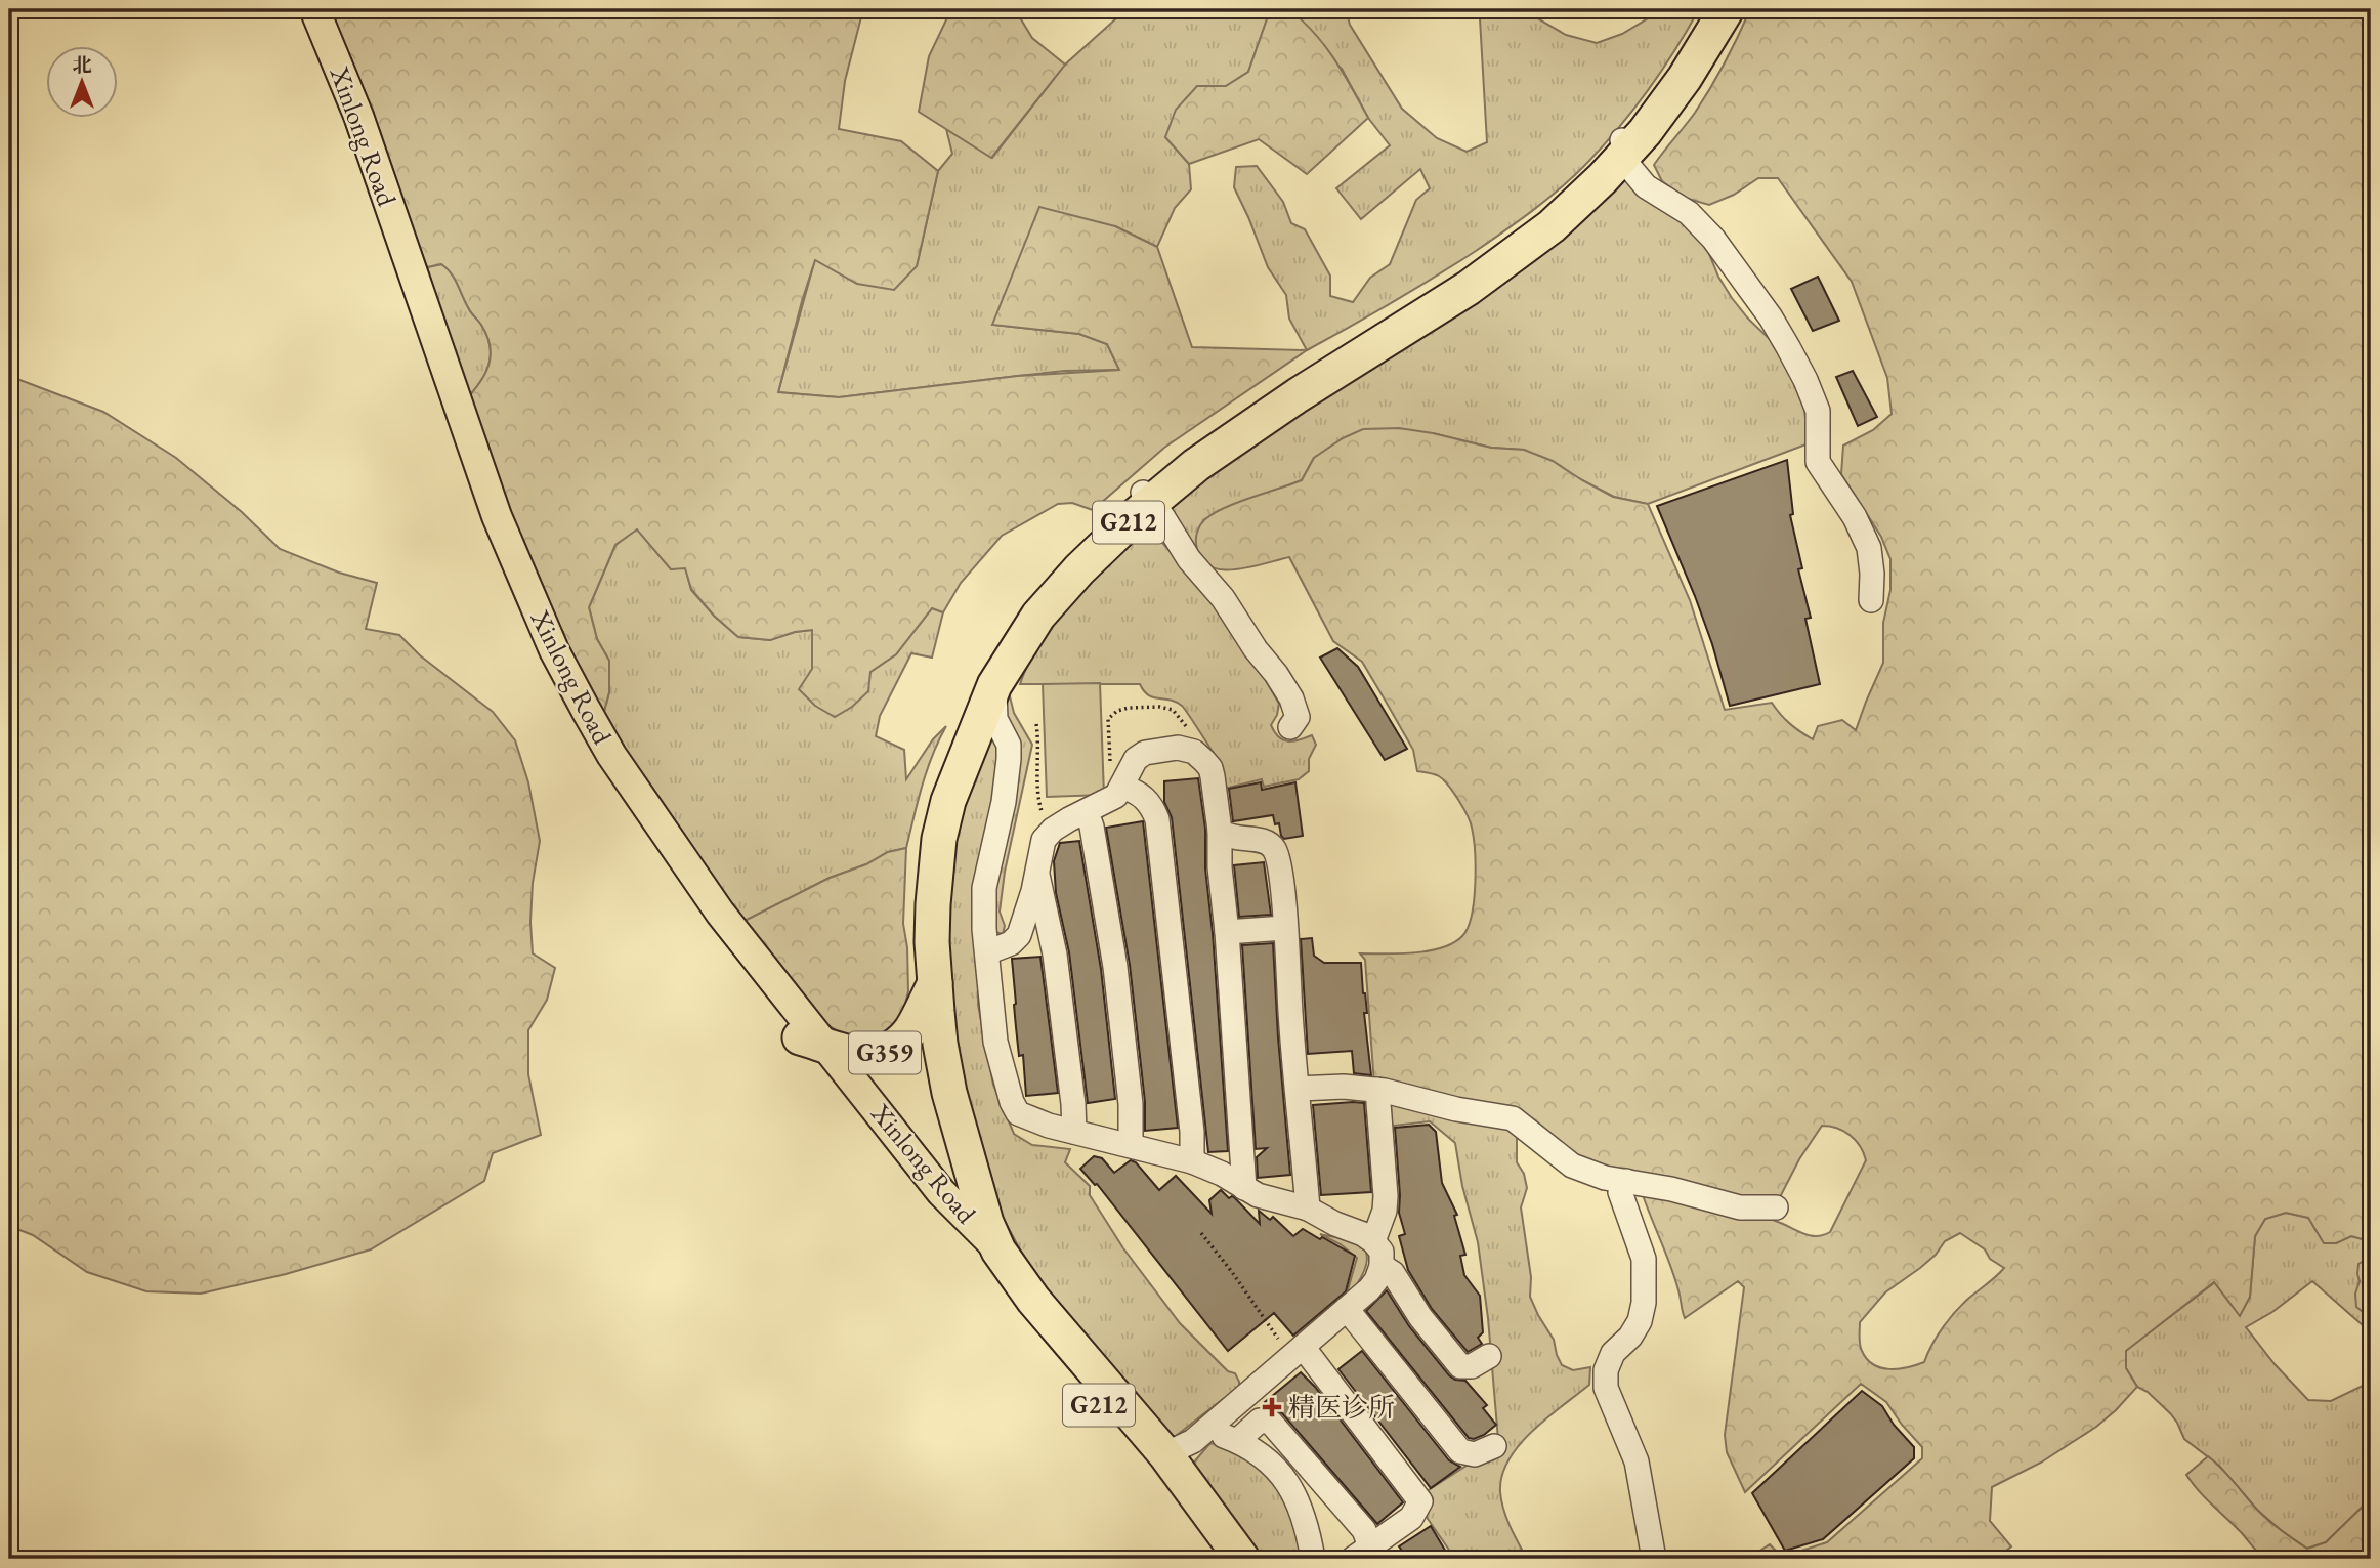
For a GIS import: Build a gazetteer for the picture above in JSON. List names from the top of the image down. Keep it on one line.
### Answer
{"streets":{"highway":["G212","G359"],"main road":["Xinlong Road"]},"crossings":[["Xinlong Road","G212"],["Xinlong Road","G359"],["G212","G359"]],"places":{"health":["精医诊所"]},"north":"top"}
